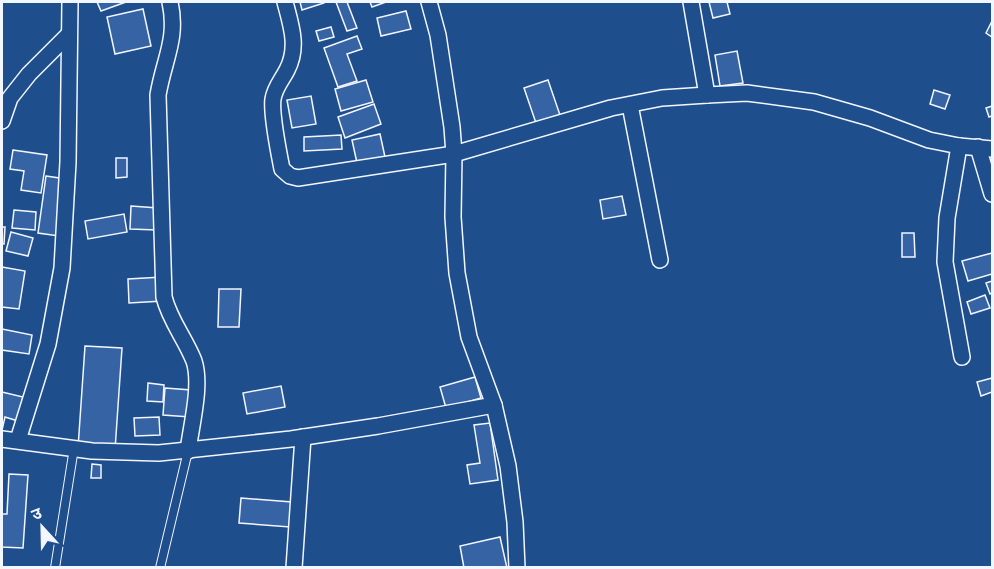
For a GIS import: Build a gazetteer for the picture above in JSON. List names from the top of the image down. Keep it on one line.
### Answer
{"north":"top"}
